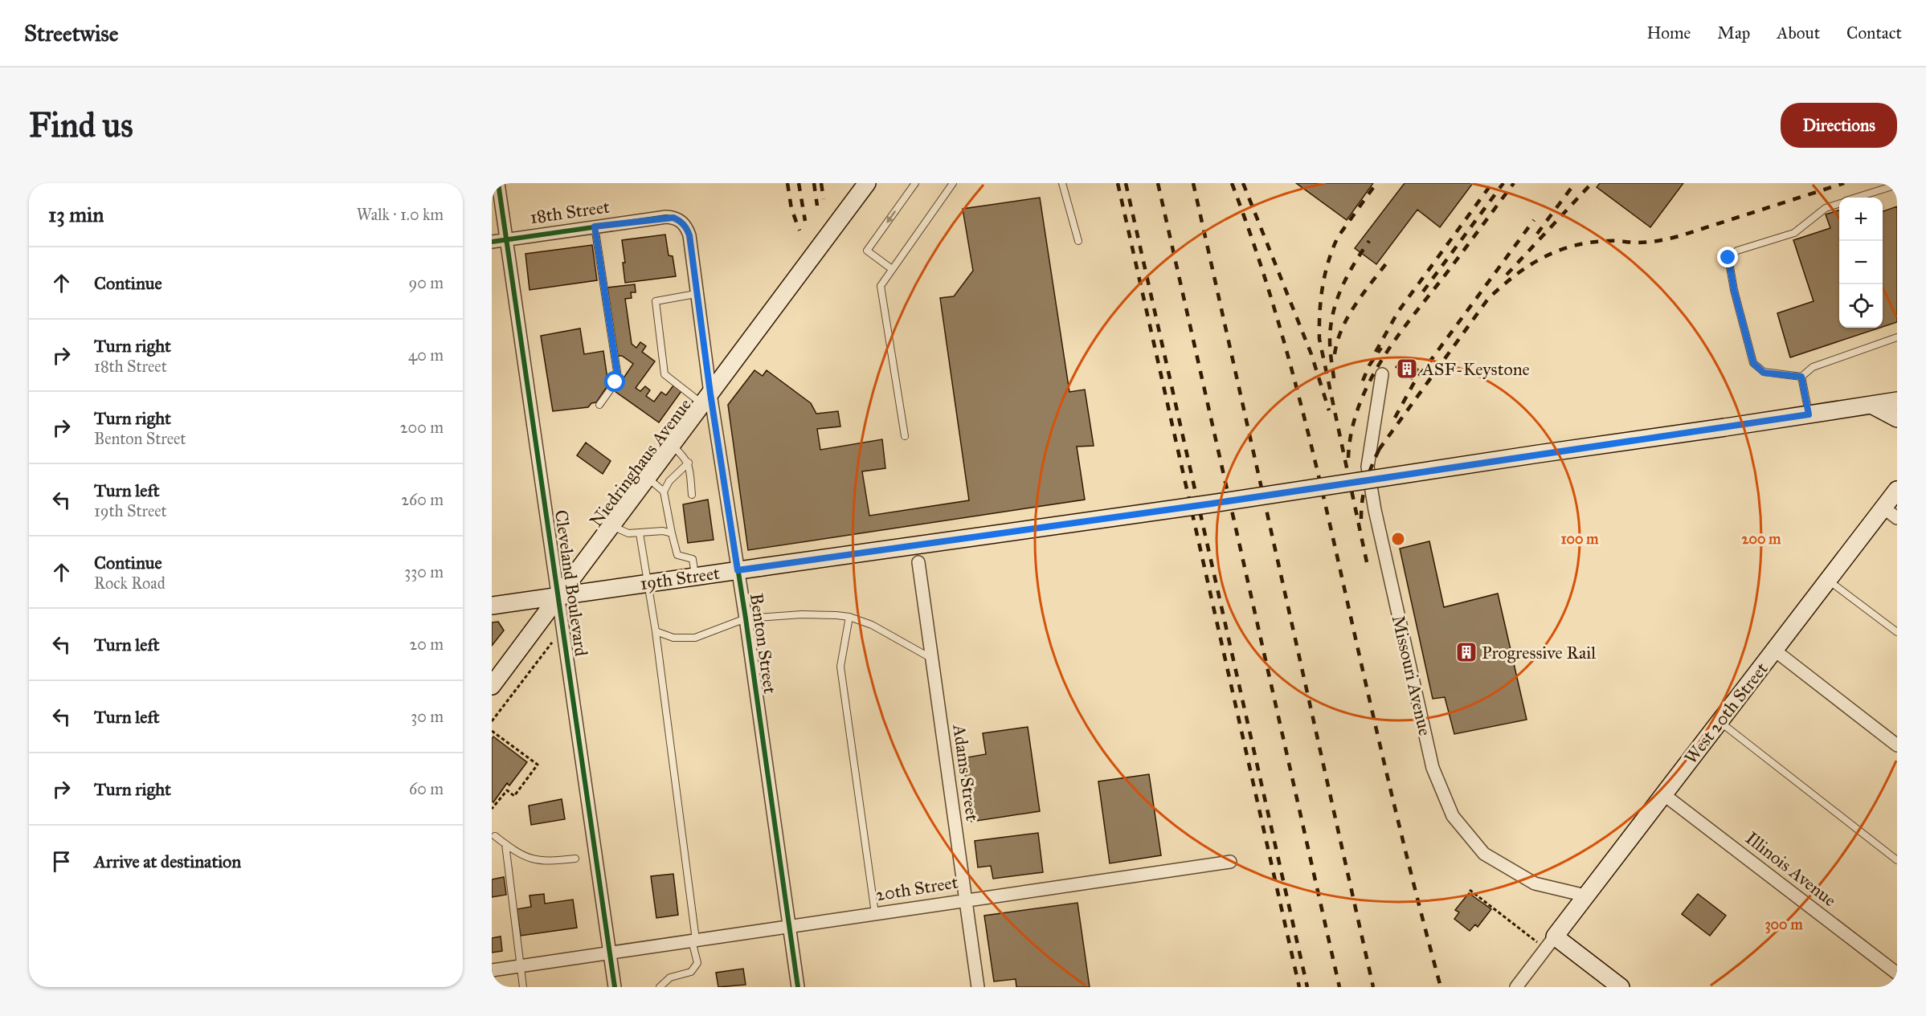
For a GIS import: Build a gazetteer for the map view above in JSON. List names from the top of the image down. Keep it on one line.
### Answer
{"streets":{"main road":["Niedringhaus Avenue","19th Street","West 20th Street"],"street":["18th Street","Cleveland Boulevard","Benton Street","Missouri Avenue","Adams Street","Illinois Avenue","20th Street"]},"crossings":[["18th Street","Cleveland Boulevard"],["18th Street","Benton Street"],["Niedringhaus Avenue","19th Street"],["Niedringhaus Avenue","Cleveland Boulevard"],["Niedringhaus Avenue","Benton Street"],["19th Street","Cleveland Boulevard"],["19th Street","Benton Street"],["Cleveland Boulevard","20th Street"],["Benton Street","20th Street"],["Missouri Avenue","West 20th Street"],["West 20th Street","Illinois Avenue"],["Adams Street","20th Street"]],"places":{"building":["ASF-Keystone","Progressive Rail"]},"page":{"header":"Streetwise","nav":["Home","Map","About","Contact"],"buttons":"Directions","title":"Find us","heading":["13 min","Walk · 1.0 km"],"map_buttons":["+","−"],"list":[["Continue","90 m"],["Turn right","18th Street","40 m"],["Turn right","Benton Street","200 m"],["Turn left","19th Street","260 m"],["Continue","Rock Road","330 m"],["Turn left","20 m"],["Turn left","30 m"],["Turn right","60 m"],"Arrive at destination"]},"rings":["100 m","200 m","300 m"]}
